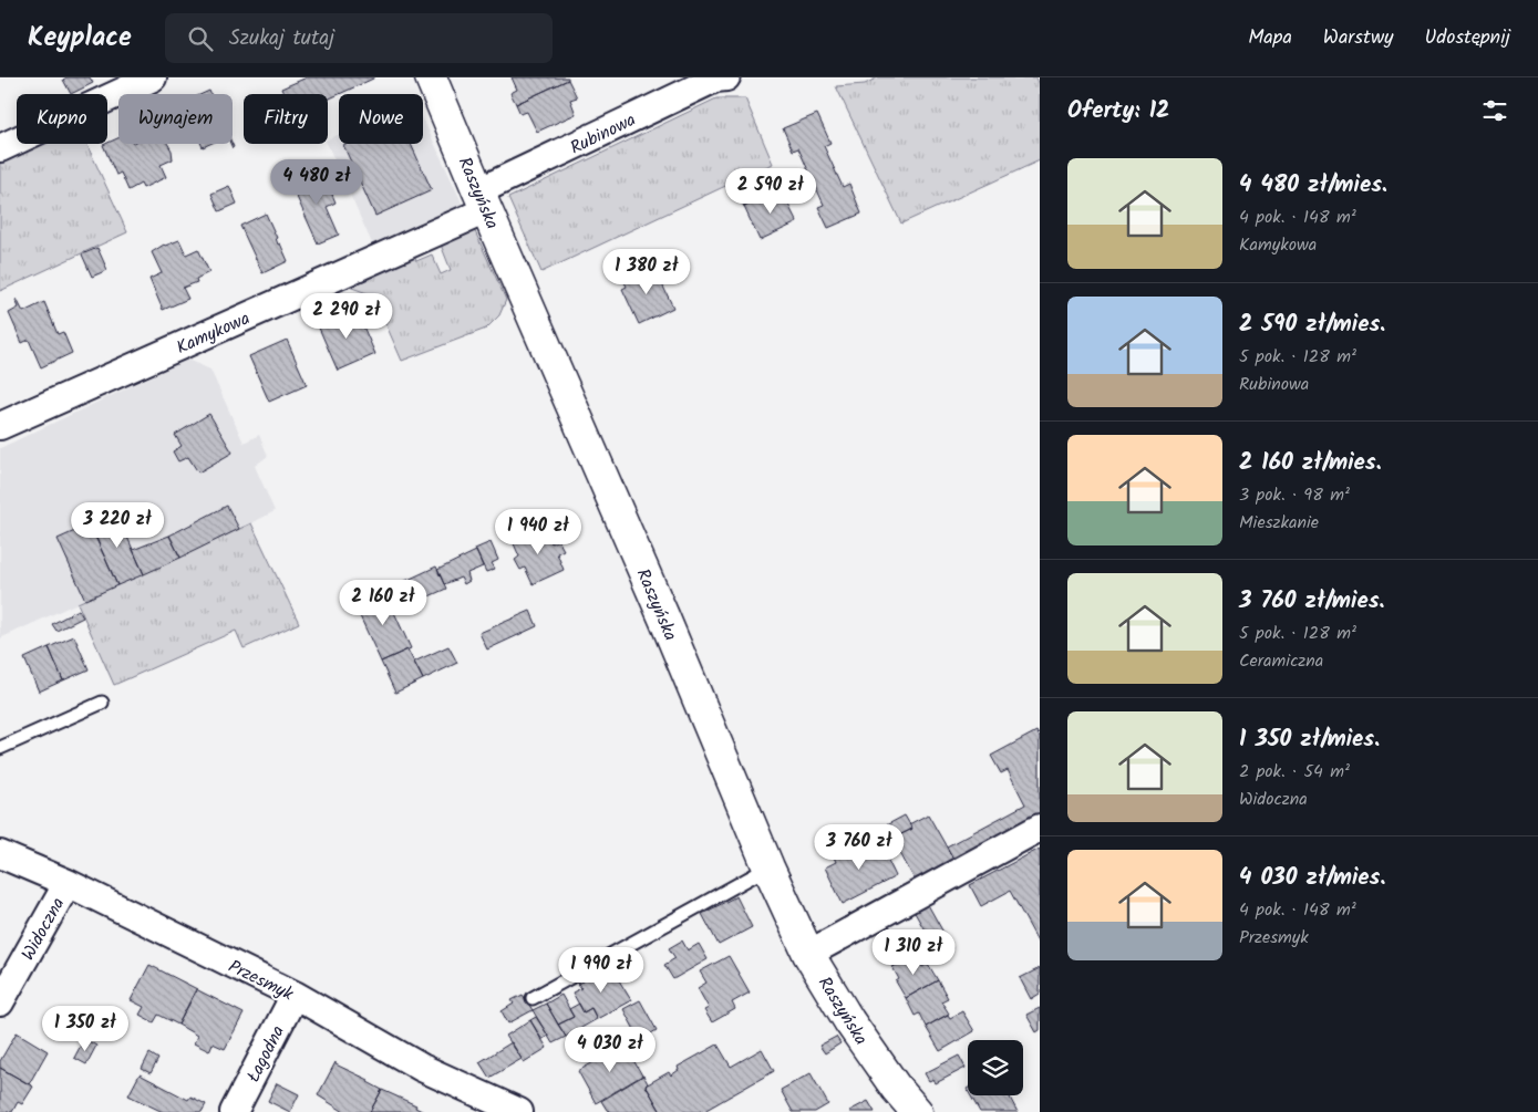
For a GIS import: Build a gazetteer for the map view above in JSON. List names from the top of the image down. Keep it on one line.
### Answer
{"streets":{"street":["Rubinowa","Raszyńska","Kamykowa","Widoczna","Przesmyk","Łagodna"]},"crossings":[["Rubinowa","Raszyńska"],["Rubinowa","Kamykowa"],["Raszyńska","Kamykowa"],["Widoczna","Przesmyk"],["Przesmyk","Łagodna"]],"page":{"header":"Keyplace","search":"Szukaj tutaj","nav":["Mapa","Warstwy","Udostępnij"],"heading":"Oferty: 12","chip":["Kupno","Wynajem","Filtry","Nowe"],"list":[{"name":"4 480 zł/mies.","note":"4 pok. · 148 m² · Kamykowa"},{"name":"2 590 zł/mies.","note":"5 pok. · 128 m² · Rubinowa"},{"name":"2 160 zł/mies.","note":"3 pok. · 98 m² · Mieszkanie"},{"name":"3 760 zł/mies.","note":"5 pok. · 128 m² · Ceramiczna"},{"name":"1 350 zł/mies.","note":"2 pok. · 54 m² · Widoczna"},{"name":"4 030 zł/mies.","note":"4 pok. · 148 m² · Przesmyk"}],"price":["4 480 zł","2 590 zł","1 380 zł","2 290 zł","3 220 zł","1 940 zł","2 160 zł","3 760 zł","1 310 zł","1 990 zł","1 350 zł","4 030 zł"]}}
